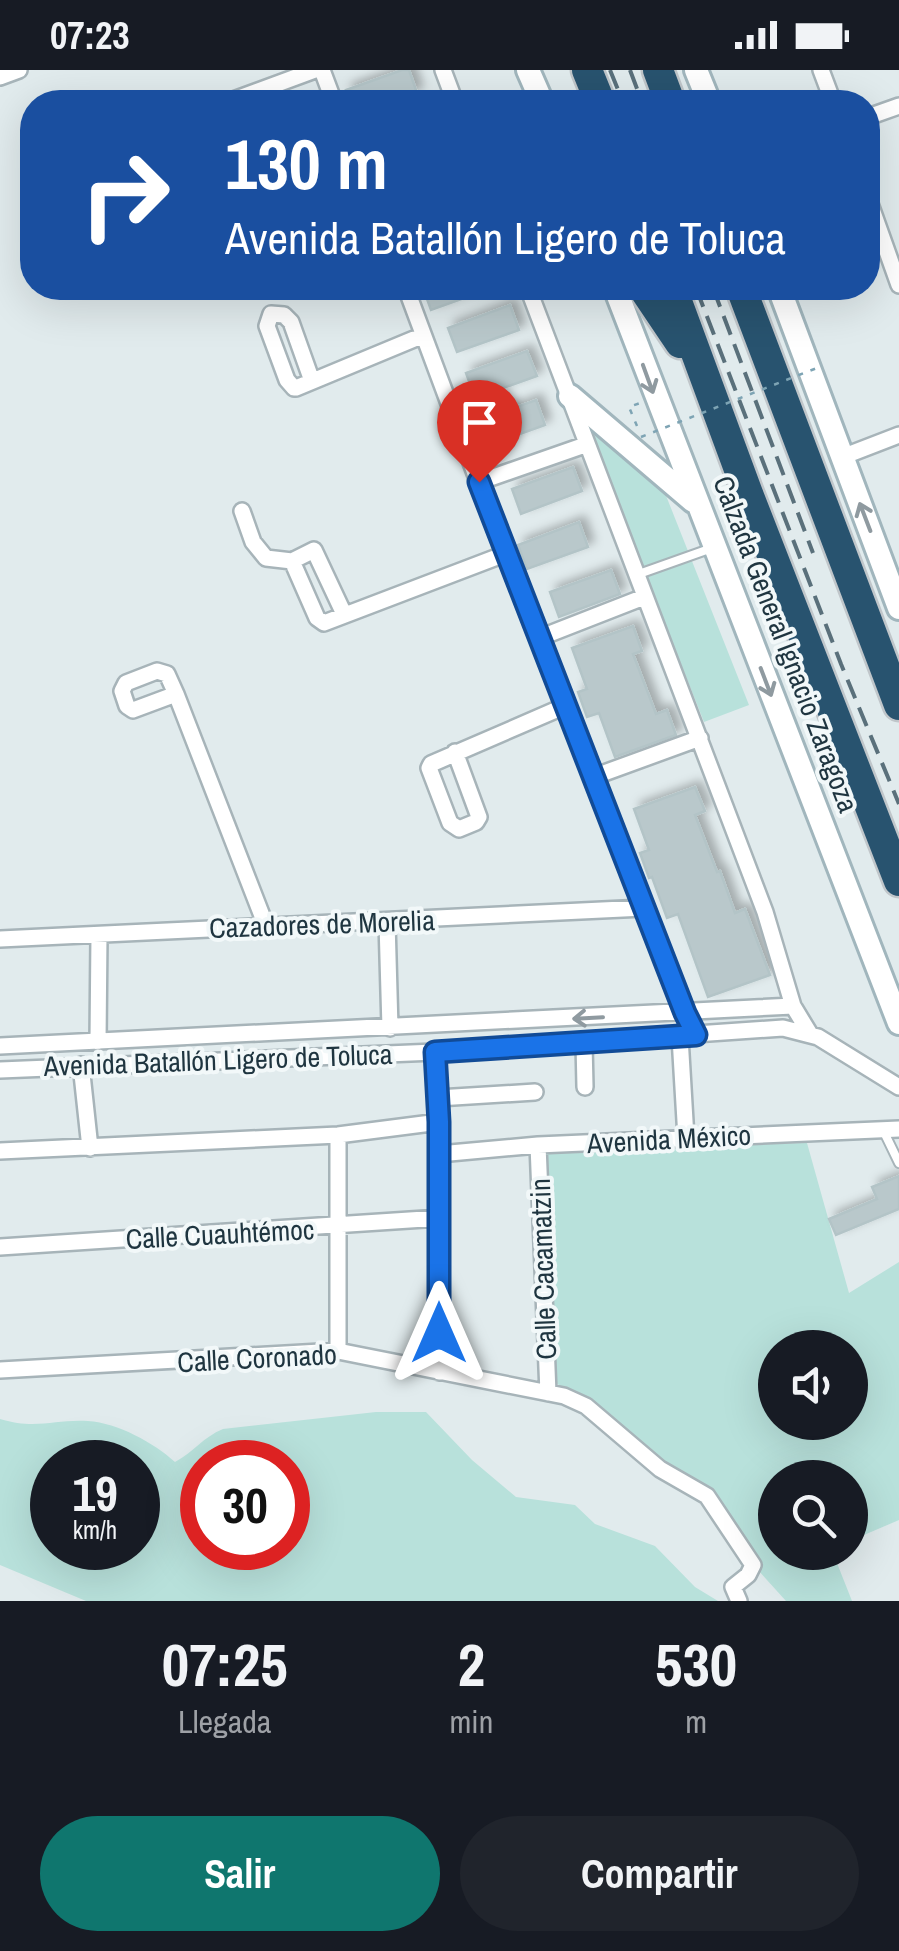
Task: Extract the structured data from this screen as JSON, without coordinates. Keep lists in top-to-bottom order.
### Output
{
  "streets": {
    "highway": ["Calzada General Ignacio Zaragoza"],
    "street": [
      "Cazadores de Morelia",
      "Avenida Batallón Ligero de Toluca",
      "Avenida México",
      "Calle Cuauhtémoc",
      "Calle Cacamatzin",
      "Calle Coronado"
    ]
  },
  "crossings": [
    ["Avenida México", "Calle Cacamatzin"],
    ["Calle Cacamatzin", "Calle Coronado"]
  ],
  "page": {
    "status": "07:23",
    "turn": ["130 m", "Avenida Batallón Ligero de Toluca"],
    "speed": "19 km/h",
    "limit": "30",
    "eta": [
      "07:25",
      "Llegada",
      "2",
      "min",
      "530",
      "m"
    ],
    "buttons": ["Salir", "Compartir"]
  }
}
